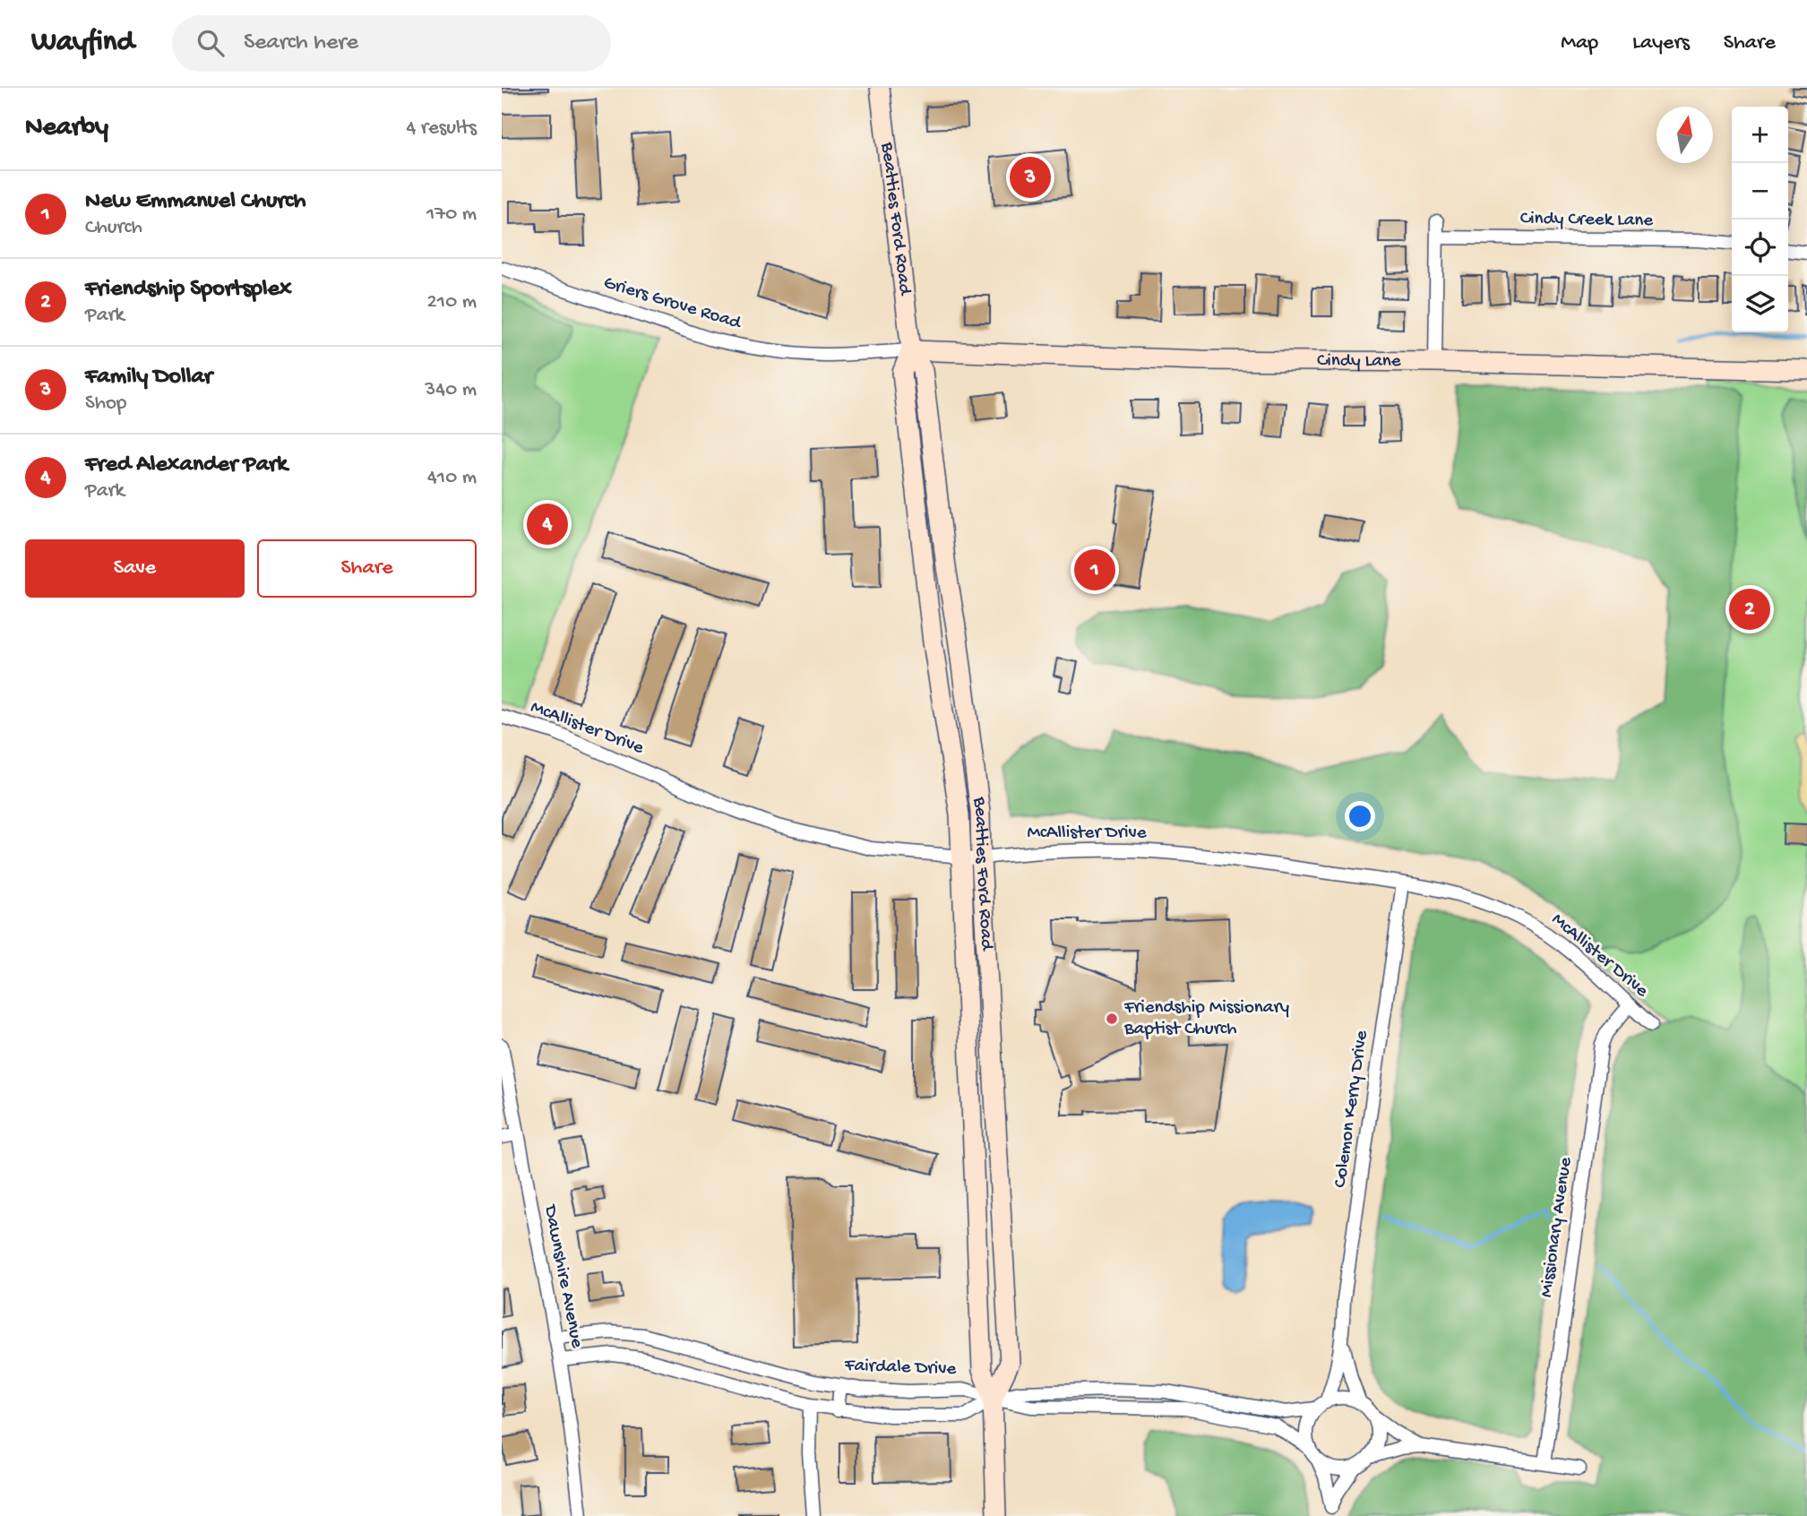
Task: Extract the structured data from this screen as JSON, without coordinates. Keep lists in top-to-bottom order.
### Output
{
  "streets": {
    "main road": ["Beatties Ford Road", "Cindy Lane"],
    "street": [
      "Cindy Creek Lane",
      "Griers Grove Road",
      "McAllister Drive",
      "Colemon Kerry Drive",
      "Missionary Avenue",
      "Dawnshire Avenue",
      "Fairdale Drive"
    ]
  },
  "crossings": [
    ["Beatties Ford Road", "Griers Grove Road"],
    ["Beatties Ford Road", "Cindy Lane"],
    ["Beatties Ford Road", "McAllister Drive"],
    ["Beatties Ford Road", "Fairdale Drive"],
    ["Griers Grove Road", "Cindy Lane"],
    ["McAllister Drive", "Colemon Kerry Drive"],
    ["McAllister Drive", "Missionary Avenue"],
    ["Colemon Kerry Drive", "Fairdale Drive"],
    ["Dawnshire Avenue", "Fairdale Drive"]
  ],
  "places": ["Friendship Missionary Baptist Church"],
  "north": "top",
  "page": {
    "header": "Wayfind",
    "search": "Search here",
    "nav": ["Map", "Layers", "Share"],
    "heading": ["Nearby", "4 results"],
    "map_buttons": ["+", "−"],
    "pins": [
      "3",
      "4",
      "1",
      "2"
    ],
    "list": [
      {
        "mark": "1",
        "name": "New Emmanuel Church",
        "note": "Church",
        "value": "170 m"
      },
      {
        "mark": "2",
        "name": "Friendship Sportsplex",
        "note": "Park",
        "value": "210 m"
      },
      {
        "mark": "3",
        "name": "Family Dollar",
        "note": "Shop",
        "value": "340 m"
      },
      {
        "mark": "4",
        "name": "Fred Alexander Park",
        "note": "Park",
        "value": "410 m"
      }
    ],
    "buttons": ["Save", "Share"]
  }
}
